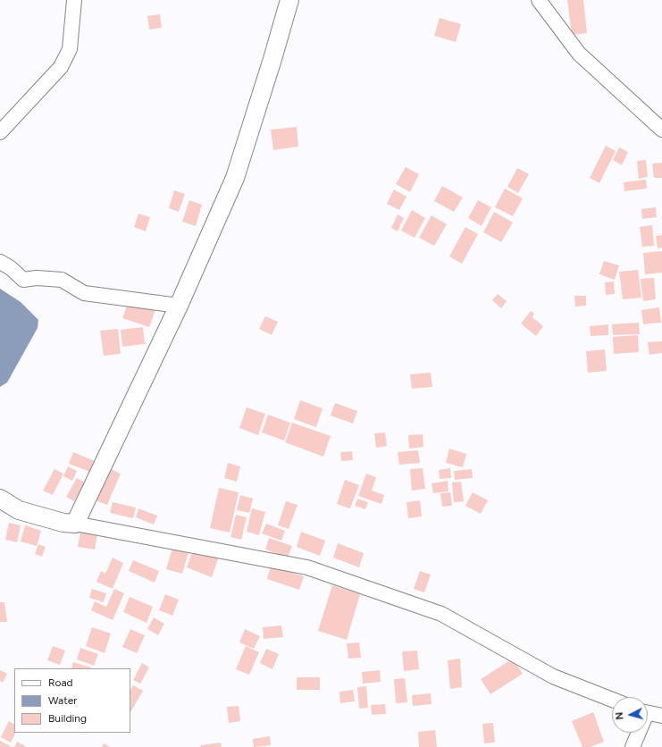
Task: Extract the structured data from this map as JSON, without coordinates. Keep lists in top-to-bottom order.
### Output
{
  "legend": ["Road", "Water", "Building"],
  "north": "left"
}
